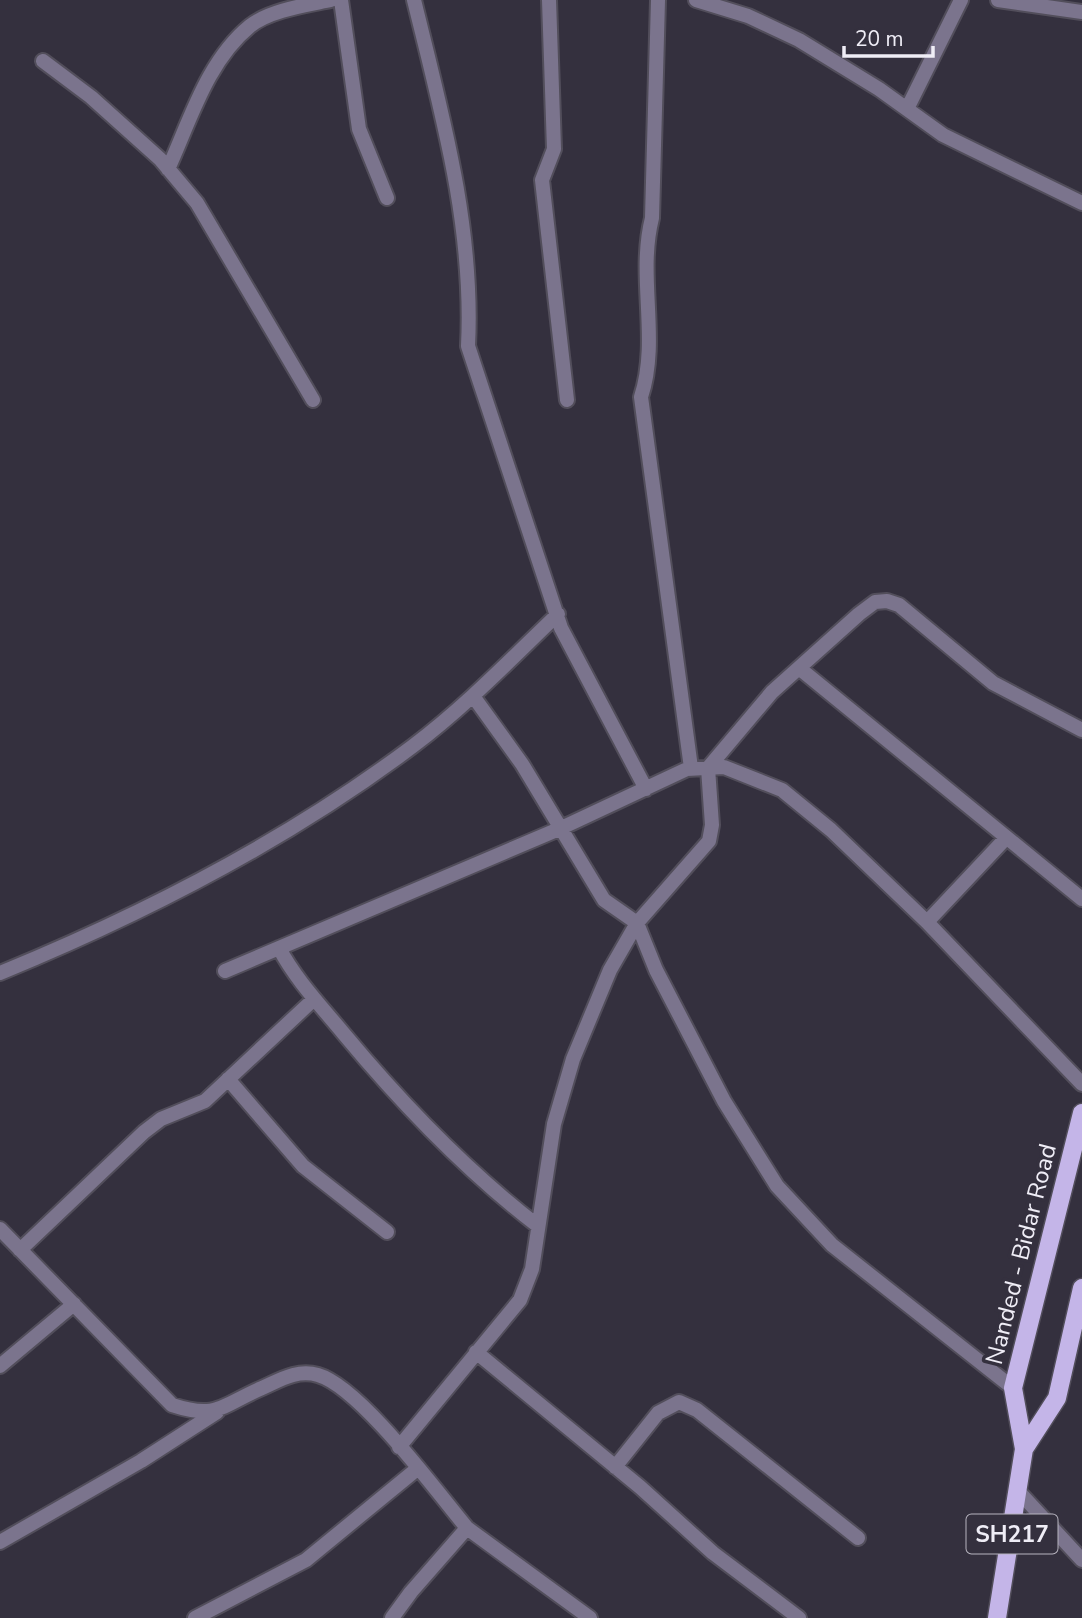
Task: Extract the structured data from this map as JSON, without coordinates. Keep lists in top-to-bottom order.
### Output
{
  "streets": {
    "main road": ["Nanded - Bidar Road", "SH217"]
  },
  "scale_bar": "20 m"
}
